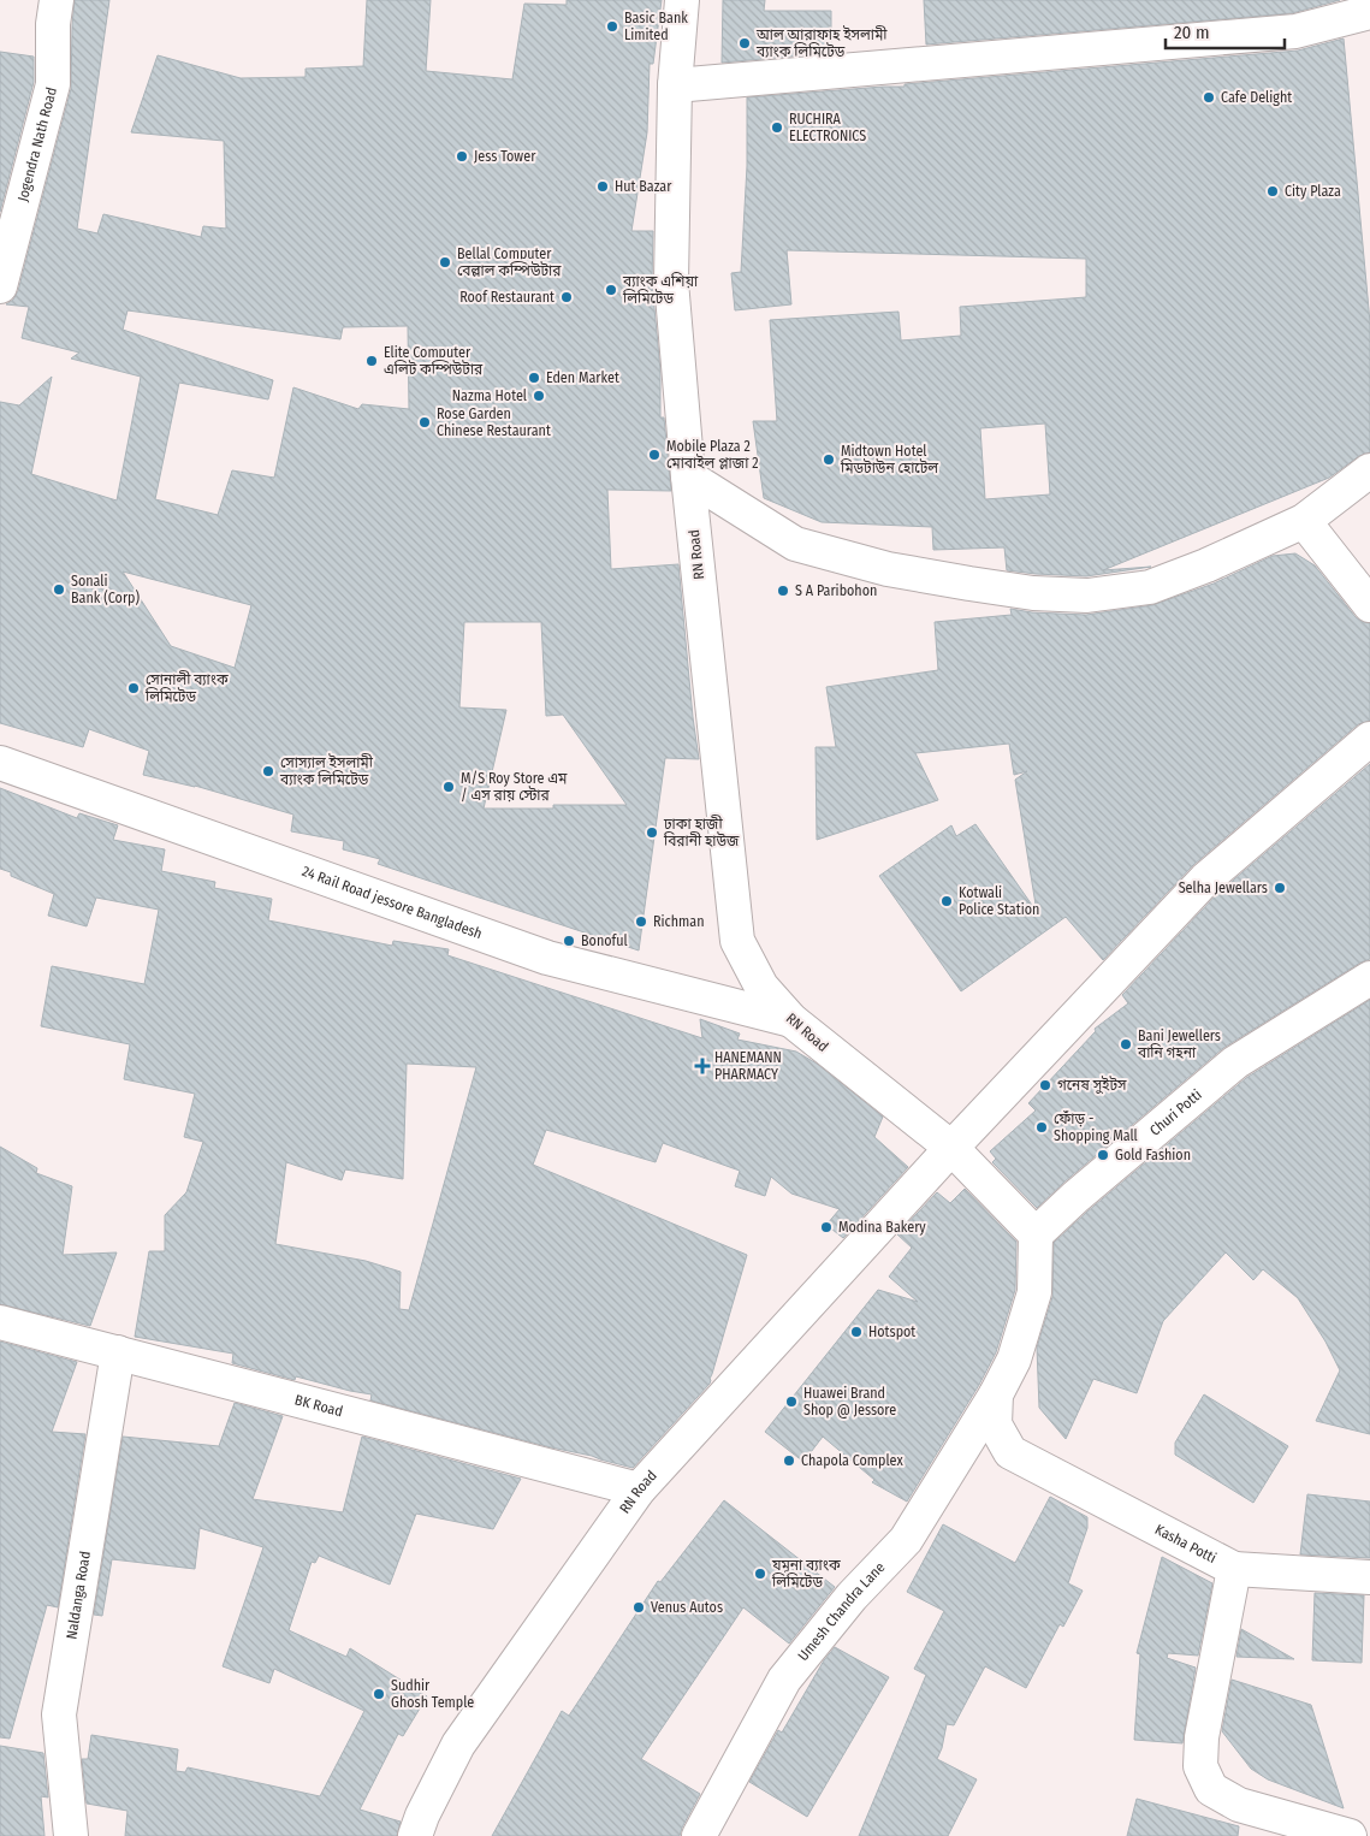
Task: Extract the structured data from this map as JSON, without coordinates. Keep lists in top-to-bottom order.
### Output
{
  "streets": {
    "main road": [
      "Jogendra Nath Road",
      "RN Road",
      "24 Rail Road jessore Bangladesh",
      "Churi Potti",
      "BK Road",
      "Kasha Potti",
      "Naldanga Road",
      "Umesh Chandra Lane"
    ]
  },
  "crossings": [
    ["RN Road", "24 Rail Road jessore Bangladesh"],
    ["RN Road", "BK Road"],
    ["Churi Potti", "Kasha Potti"],
    ["BK Road", "Naldanga Road"],
    ["Kasha Potti", "Umesh Chandra Lane"]
  ],
  "places": {
    "other": [
      "Basic Bank Limited",
      "আল আরাফাহ ইসলামী ব্যাংক লিমিটেড",
      "Cafe Delight",
      "RUCHIRA ELECTRONICS",
      "Jess Tower",
      "Hut Bazar",
      "City Plaza",
      "Bellal Computer বেল্লাল কম্পিউটার",
      "ব্যাংক এশিয়া লিমিটেড",
      "Roof Restaurant",
      "Elite Computer এলিট কম্পিউটার",
      "Eden Market",
      "Nazma Hotel",
      "Rose Garden Chinese Restaurant",
      "Mobile Plaza 2 মোবাইল প্লাজা 2",
      "Midtown Hotel মিডটাউন হোটেল",
      "Sonali Bank (Corp)",
      "S A Paribohon",
      "সোনালী ব্যাংক লিমিটেড",
      "সোস্যাল ইসলামী ব্যাংক লিমিটেড",
      "M/S Roy Store এম / এস রায় স্টোর",
      "ঢাকা হাজী বিরানী হাউজ",
      "Selha Jewellars",
      "Kotwali Police Station",
      "Richman",
      "Bonoful",
      "Bani Jewellers বানি গহনা",
      "গনেষ সুইটস",
      "ফোঁড় - Shopping Mall",
      "Gold Fashion",
      "Modina Bakery",
      "Hotspot",
      "Huawei Brand Shop @ Jessore",
      "Chapola Complex",
      "যমুনা ব্যাংক লিমিটেড",
      "Venus Autos",
      "Sudhir Ghosh Temple"
    ],
    "health": ["HANEMANN PHARMACY"]
  },
  "scale_bar": "20 m"
}
